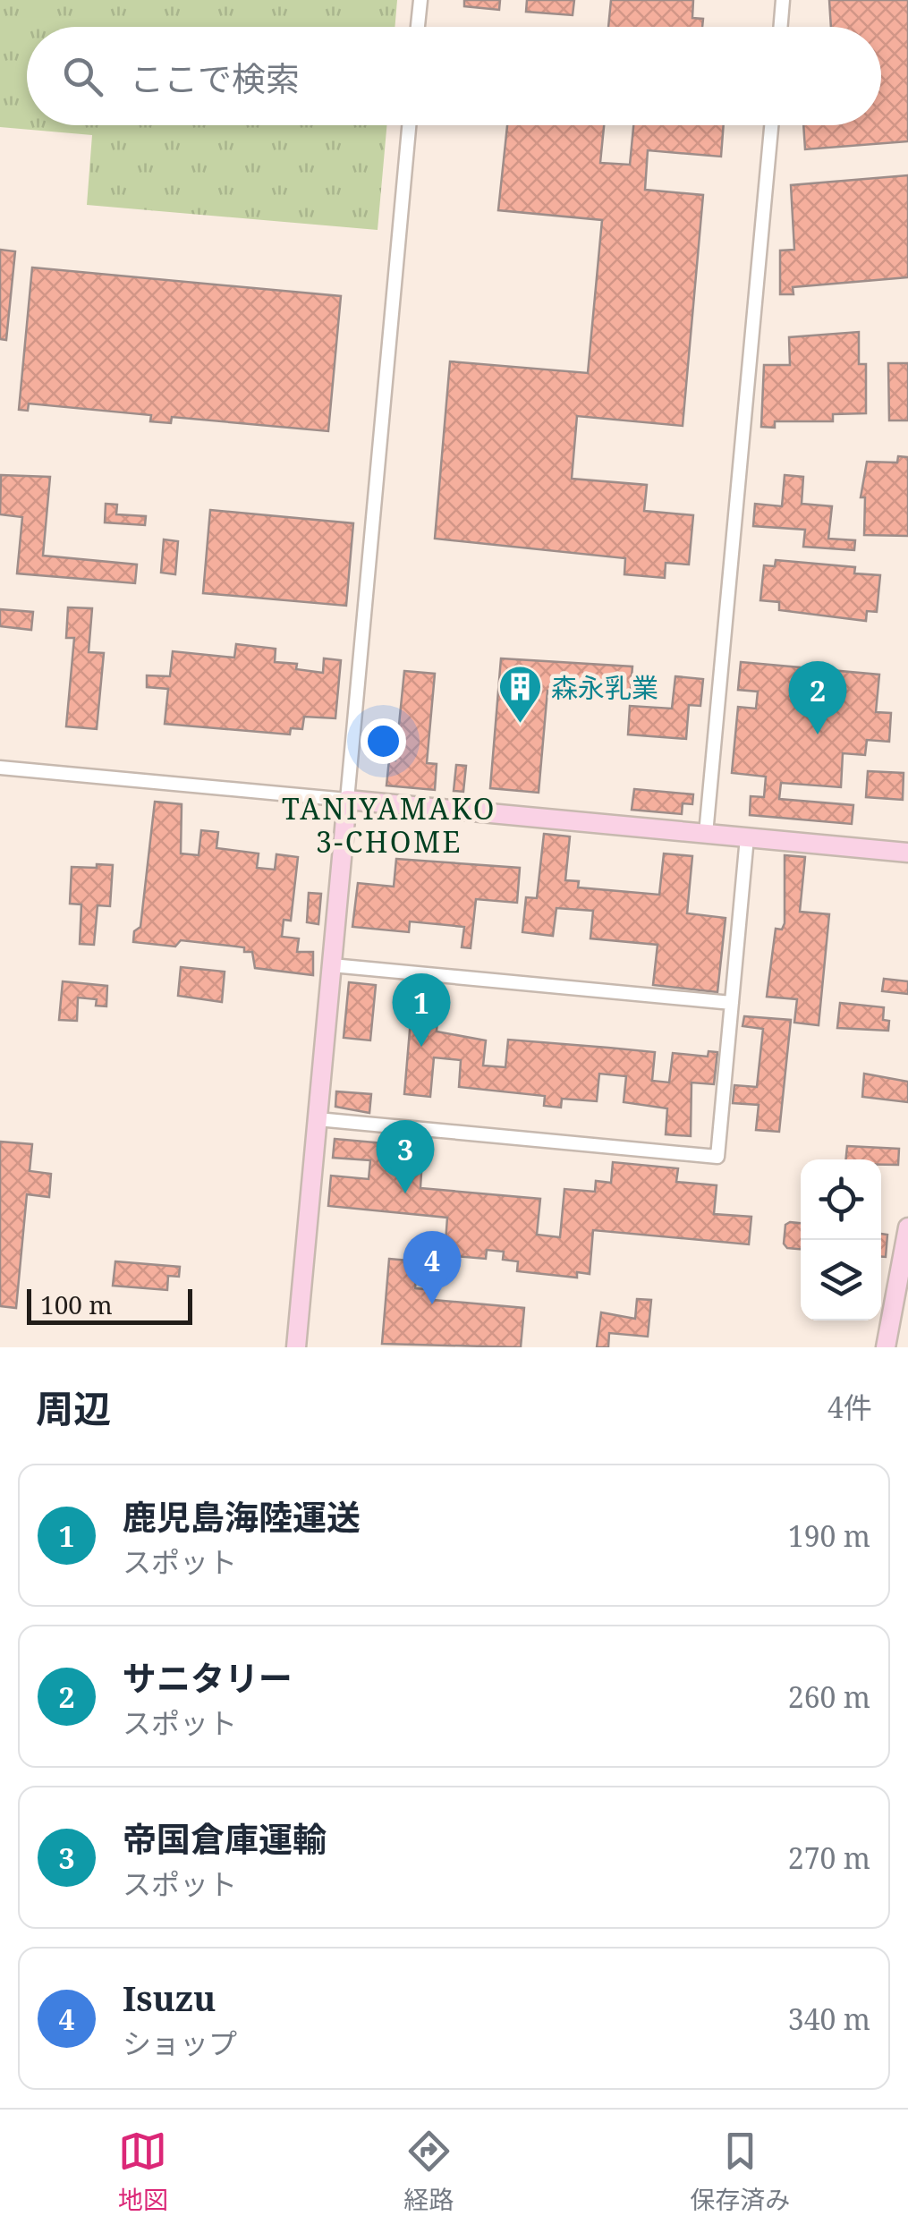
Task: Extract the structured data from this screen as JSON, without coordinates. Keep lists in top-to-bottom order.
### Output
{
  "districts": ["TANIYAMAKO 3-CHOME"],
  "places": {
    "building": ["森永乳業"]
  },
  "scale_bar": "100 m",
  "page": {
    "search": "ここで検索",
    "pins": [
      "2",
      "1",
      "3",
      "4"
    ],
    "scale": "100 m",
    "heading": ["周辺", "4件"],
    "list": [
      {
        "mark": "1",
        "name": "鹿児島海陸運送",
        "note": "スポット",
        "value": "190 m"
      },
      {
        "mark": "2",
        "name": "サニタリー",
        "note": "スポット",
        "value": "260 m"
      },
      {
        "mark": "3",
        "name": "帝国倉庫運輸",
        "note": "スポット",
        "value": "270 m"
      },
      {
        "mark": "4",
        "name": "Isuzu",
        "note": "ショップ",
        "value": "340 m"
      }
    ],
    "nav": ["地図", "経路", "保存済み"]
  }
}
